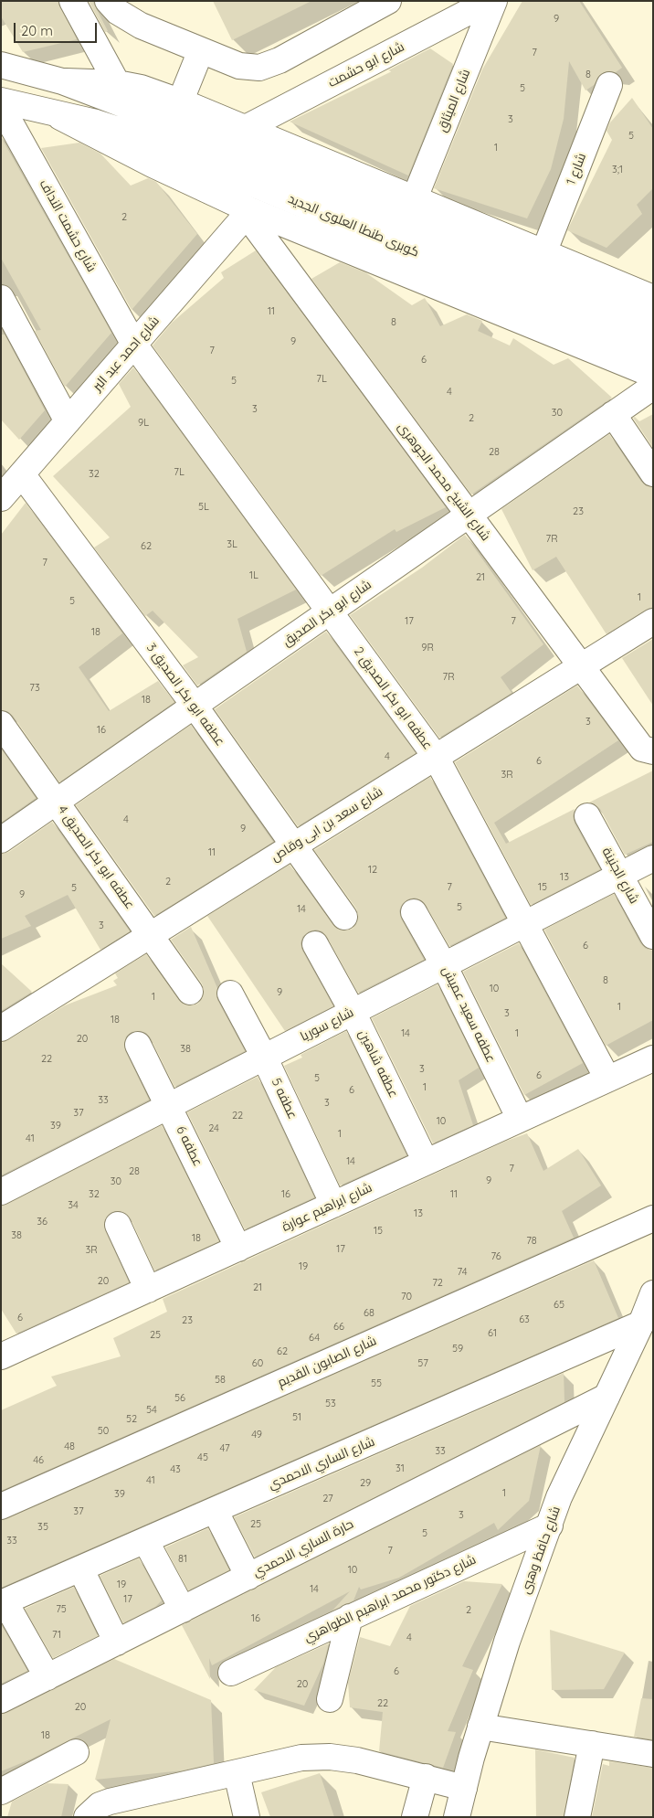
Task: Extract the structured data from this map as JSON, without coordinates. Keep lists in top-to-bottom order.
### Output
{
  "streets": {
    "street": [
      "شارع ابو حشمت",
      "شارع الميثاق",
      "شارع 1",
      "شارع حشمت النداف",
      "كوبرى طنطا العلوى الجديد",
      "شارع احمد عبد البر",
      "شارع الشيخ محمد الجوهرى",
      "شارع ابو بكر الصديق",
      "عطفه ابو بكر الصديق 3",
      "عطفه ابو بكر الصديق 2",
      "شارع سعد بن ابى وقاص",
      "عطفه ابو بكر الصديق 4",
      "شارع الجنينة",
      "عطفه سعيد عميش",
      "شارع سوريا",
      "عطفه شاهين",
      "عطفه 5",
      "عطفه 6",
      "شارع ابراهيم عوارة",
      "شارع الصابون القديم",
      "شارع الساري الاحمدي",
      "حارة الساري الاحمدي",
      "شارع حافظ وهبى",
      "شارع دكتور محمد ابراهيم الظواهري"
    ]
  },
  "crossings": [
    ["شارع حشمت النداف", "شارع احمد عبد البر"],
    ["شارع حشمت النداف", "عطفه ابو بكر الصديق 2"],
    ["شارع احمد عبد البر", "شارع الشيخ محمد الجوهرى"],
    ["شارع احمد عبد البر", "عطفه ابو بكر الصديق 3"],
    ["شارع احمد عبد البر", "عطفه ابو بكر الصديق 2"],
    ["شارع الشيخ محمد الجوهرى", "شارع ابو بكر الصديق"],
    ["شارع الشيخ محمد الجوهرى", "شارع سعد بن ابى وقاص"],
    ["شارع ابو بكر الصديق", "عطفه ابو بكر الصديق 3"],
    ["شارع ابو بكر الصديق", "عطفه ابو بكر الصديق 2"],
    ["شارع ابو بكر الصديق", "عطفه ابو بكر الصديق 4"],
    ["عطفه ابو بكر الصديق 3", "شارع سعد بن ابى وقاص"],
    ["عطفه ابو بكر الصديق 2", "شارع سعد بن ابى وقاص"],
    ["عطفه ابو بكر الصديق 2", "شارع سوريا"],
    ["عطفه ابو بكر الصديق 2", "شارع ابراهيم عوارة"],
    ["شارع سعد بن ابى وقاص", "عطفه ابو بكر الصديق 4"],
    ["شارع الجنينة", "شارع سوريا"],
    ["عطفه سعيد عميش", "شارع سوريا"],
    ["عطفه سعيد عميش", "شارع ابراهيم عوارة"],
    ["شارع سوريا", "عطفه شاهين"],
    ["شارع سوريا", "عطفه 5"],
    ["شارع سوريا", "عطفه 6"],
    ["عطفه شاهين", "شارع ابراهيم عوارة"],
    ["عطفه 5", "شارع ابراهيم عوارة"],
    ["عطفه 6", "شارع ابراهيم عوارة"],
    ["شارع الساري الاحمدي", "شارع حافظ وهبى"],
    ["حارة الساري الاحمدي", "شارع حافظ وهبى"],
    ["شارع حافظ وهبى", "شارع دكتور محمد ابراهيم الظواهري"]
  ],
  "house_numbers": [
    "9",
    "7",
    "8",
    "5",
    "3",
    "5",
    "1",
    "3;1",
    "2",
    "11",
    "8",
    "9",
    "7",
    "6",
    "7L",
    "5",
    "4",
    "3",
    "30",
    "2",
    "9L",
    "28",
    "7L",
    "32",
    "5L",
    "23",
    "7R",
    "3L",
    "62",
    "7",
    "1L",
    "21",
    "1",
    "5",
    "17",
    "7",
    "18",
    "9R",
    "7R",
    "73",
    "18",
    "3",
    "16",
    "4",
    "6",
    "3R",
    "4",
    "9",
    "11",
    "12",
    "13",
    "2",
    "7",
    "15",
    "5",
    "9",
    "5",
    "14",
    "3",
    "6",
    "8",
    "10",
    "9",
    "1",
    "1",
    "3",
    "18",
    "14",
    "1",
    "20",
    "38",
    "22",
    "3",
    "6",
    "5",
    "1",
    "6",
    "33",
    "3",
    "37",
    "22",
    "10",
    "39",
    "24",
    "1",
    "41",
    "14",
    "7",
    "28",
    "9",
    "30",
    "32",
    "16",
    "11",
    "34",
    "13",
    "36",
    "15",
    "38",
    "18",
    "78",
    "17",
    "3R",
    "76",
    "19",
    "74",
    "20",
    "72",
    "21",
    "70",
    "65",
    "68",
    "6",
    "63",
    "23",
    "66",
    "61",
    "25",
    "64",
    "59",
    "62",
    "60",
    "57",
    "58",
    "55",
    "56",
    "53",
    "54",
    "51",
    "52",
    "50",
    "49",
    "48",
    "47",
    "33",
    "45",
    "46",
    "31",
    "43",
    "41",
    "29",
    "1",
    "39",
    "27",
    "37",
    "3",
    "25",
    "35",
    "5",
    "33",
    "7",
    "81",
    "10",
    "19",
    "14",
    "17",
    "75",
    "2",
    "16",
    "71",
    "4",
    "6",
    "20",
    "22",
    "20",
    "18"
  ],
  "scale_bar": "20 m"
}
